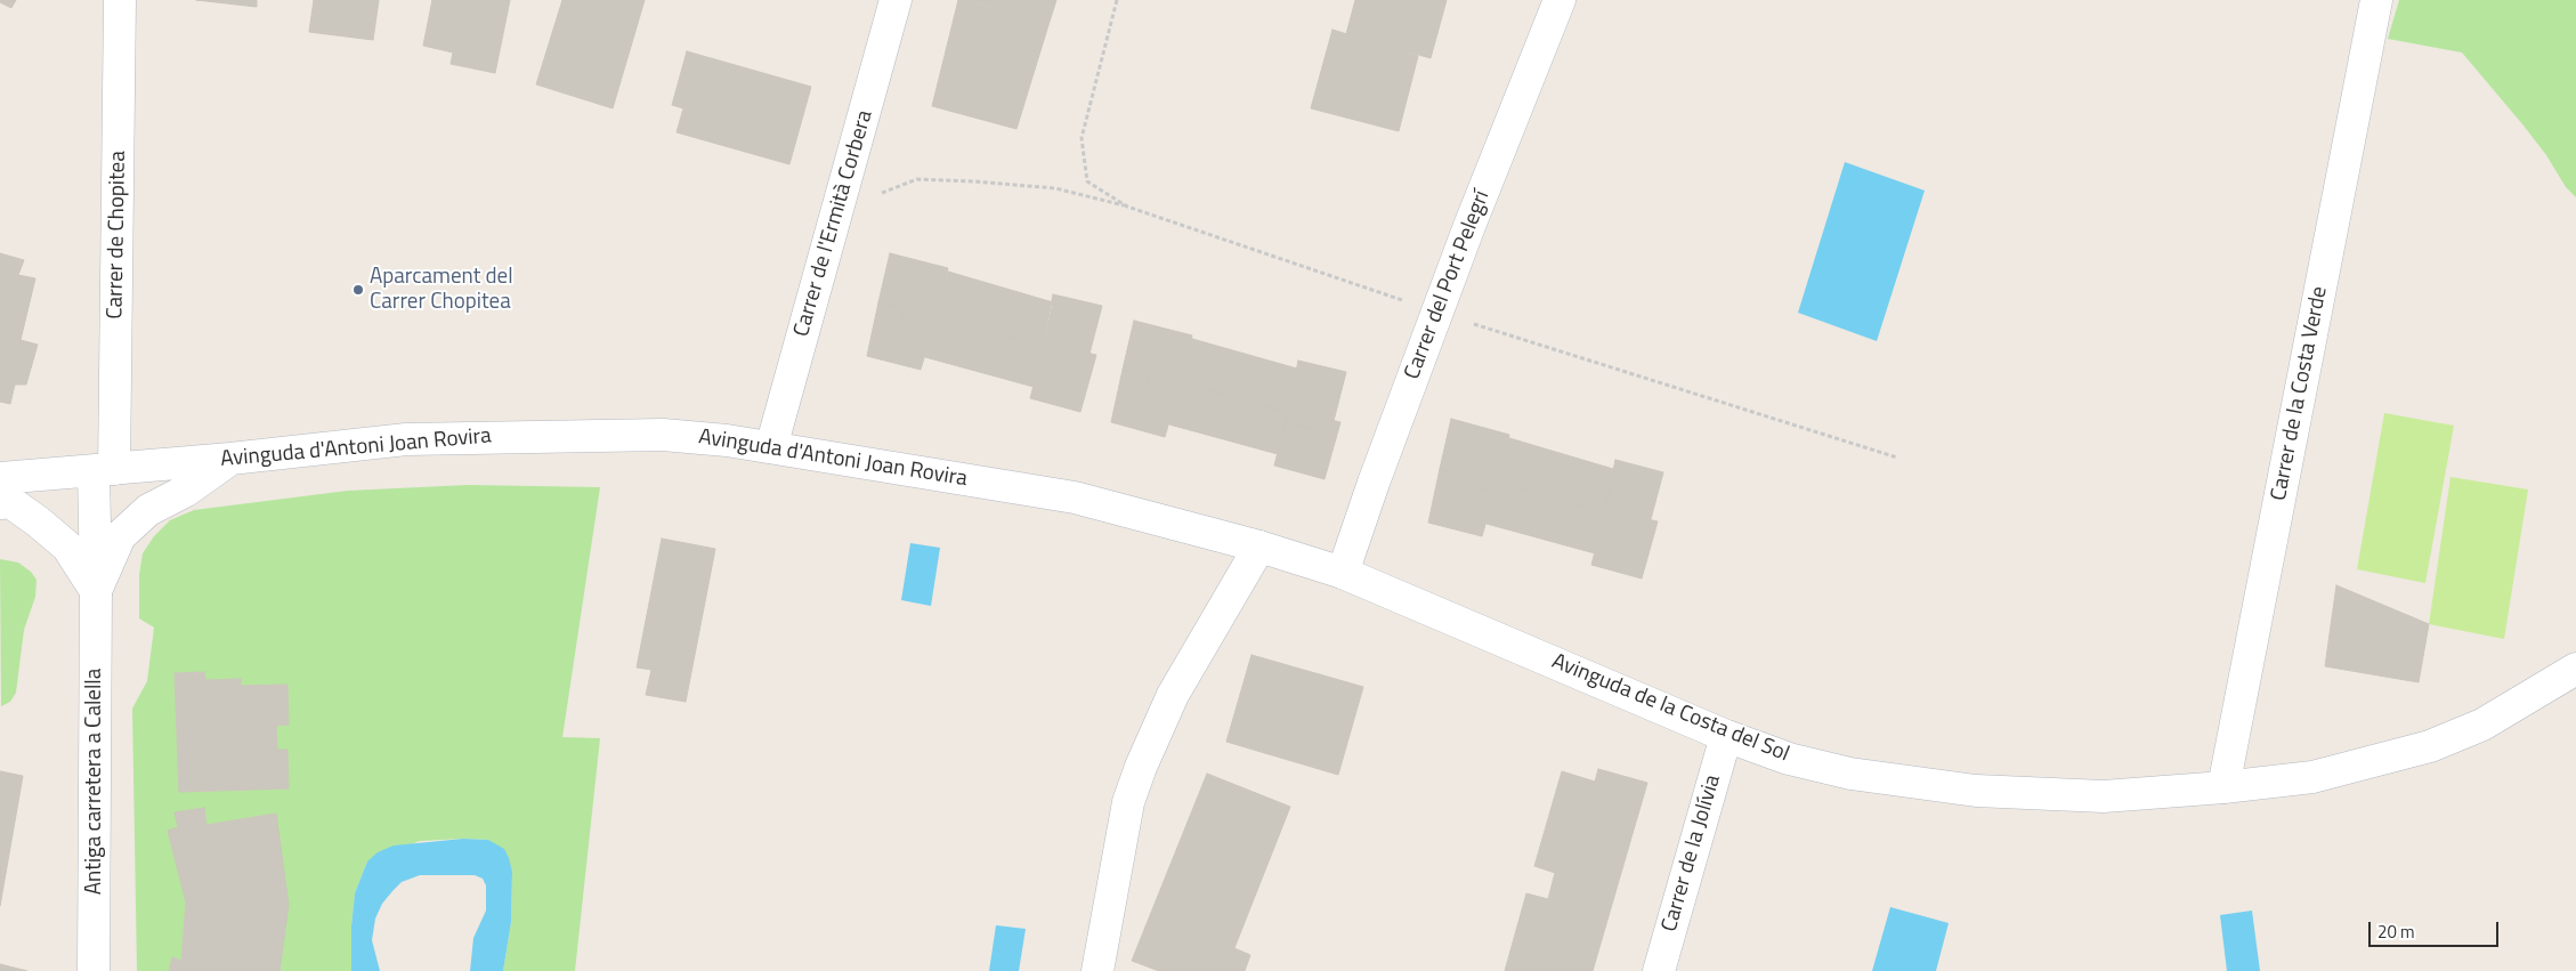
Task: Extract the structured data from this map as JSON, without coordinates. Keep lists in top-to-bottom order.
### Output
{
  "streets": {
    "street": [
      "Carrer de l'Ermità Corbera",
      "Carrer de Chopitea",
      "Carrer del Port Pelegrí",
      "Carrer de la Costa Verde",
      "Avinguda d'Antoni Joan Rovira",
      "Avinguda de la Costa del Sol",
      "Antiga carretera a Calella",
      "Carrer de la Jolívia"
    ]
  },
  "crossings": [
    ["Carrer de l'Ermità Corbera", "Avinguda d'Antoni Joan Rovira"],
    ["Carrer de Chopitea", "Avinguda d'Antoni Joan Rovira"],
    ["Carrer de Chopitea", "Antiga carretera a Calella"],
    ["Carrer del Port Pelegrí", "Avinguda d'Antoni Joan Rovira"],
    ["Carrer de la Costa Verde", "Avinguda de la Costa del Sol"],
    ["Avinguda d'Antoni Joan Rovira", "Avinguda de la Costa del Sol"],
    ["Avinguda de la Costa del Sol", "Carrer de la Jolívia"]
  ],
  "places": ["Aparcament del Carrer Chopitea"],
  "scale_bar": "20 m"
}
